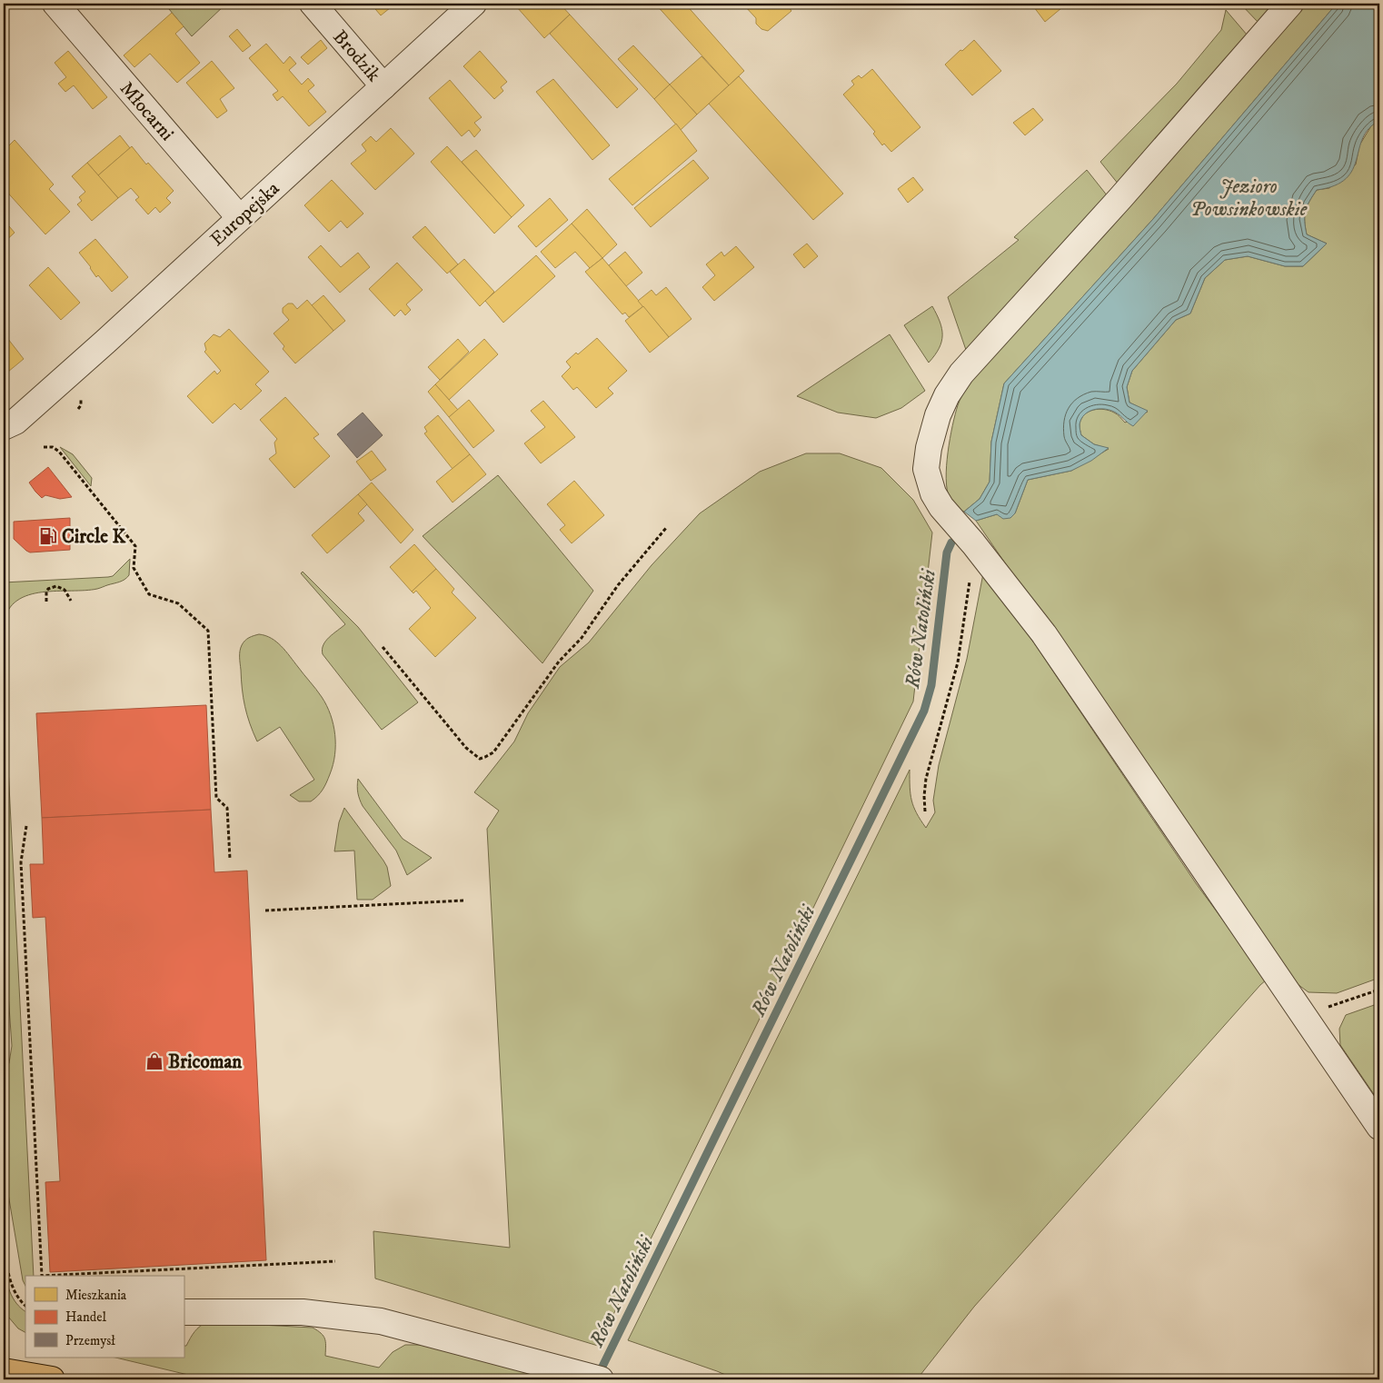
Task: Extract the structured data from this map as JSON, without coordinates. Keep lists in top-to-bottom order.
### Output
{
  "streets": {
    "street": ["Brodzik", "Młocarni", "Europejska"]
  },
  "crossings": [
    ["Brodzik", "Europejska"],
    ["Młocarni", "Europejska"]
  ],
  "water": ["Jezioro Powsinkowskie", "Rów Natoliński"],
  "places": {
    "fuel station": ["Circle K"],
    "shop": ["Bricoman"]
  },
  "legend": ["Mieszkania", "Handel", "Przemysł"]
}
